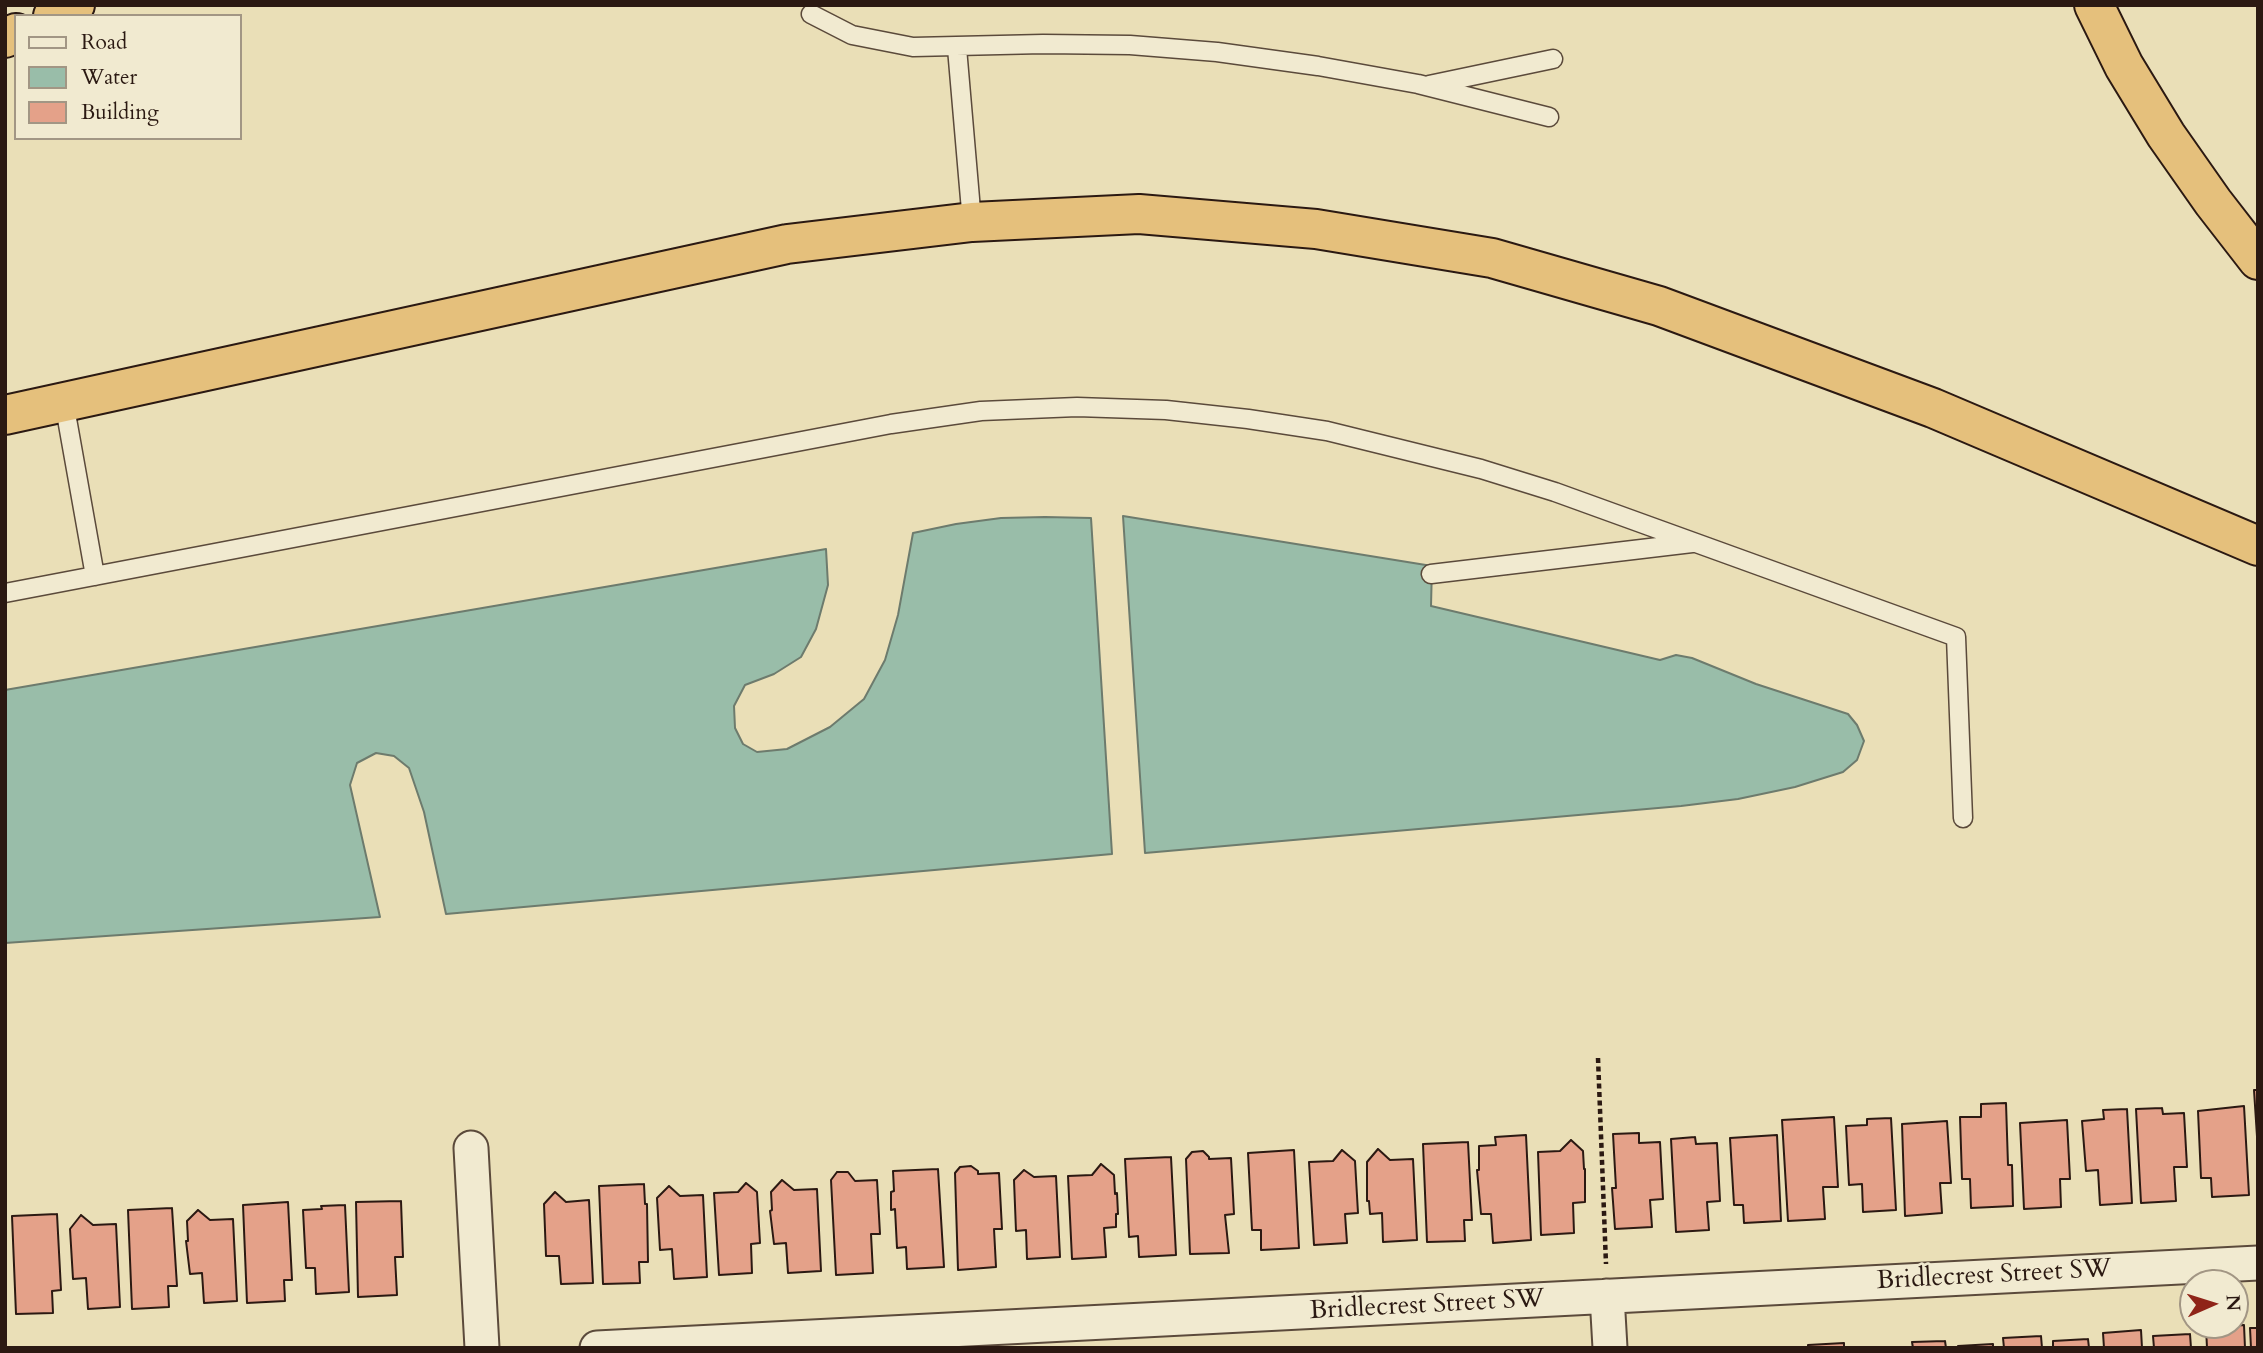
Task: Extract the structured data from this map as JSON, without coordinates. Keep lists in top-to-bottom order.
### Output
{
  "streets": {
    "street": ["Bridlecrest Street SW"]
  },
  "legend": ["Road", "Water", "Building"],
  "north": "right"
}
